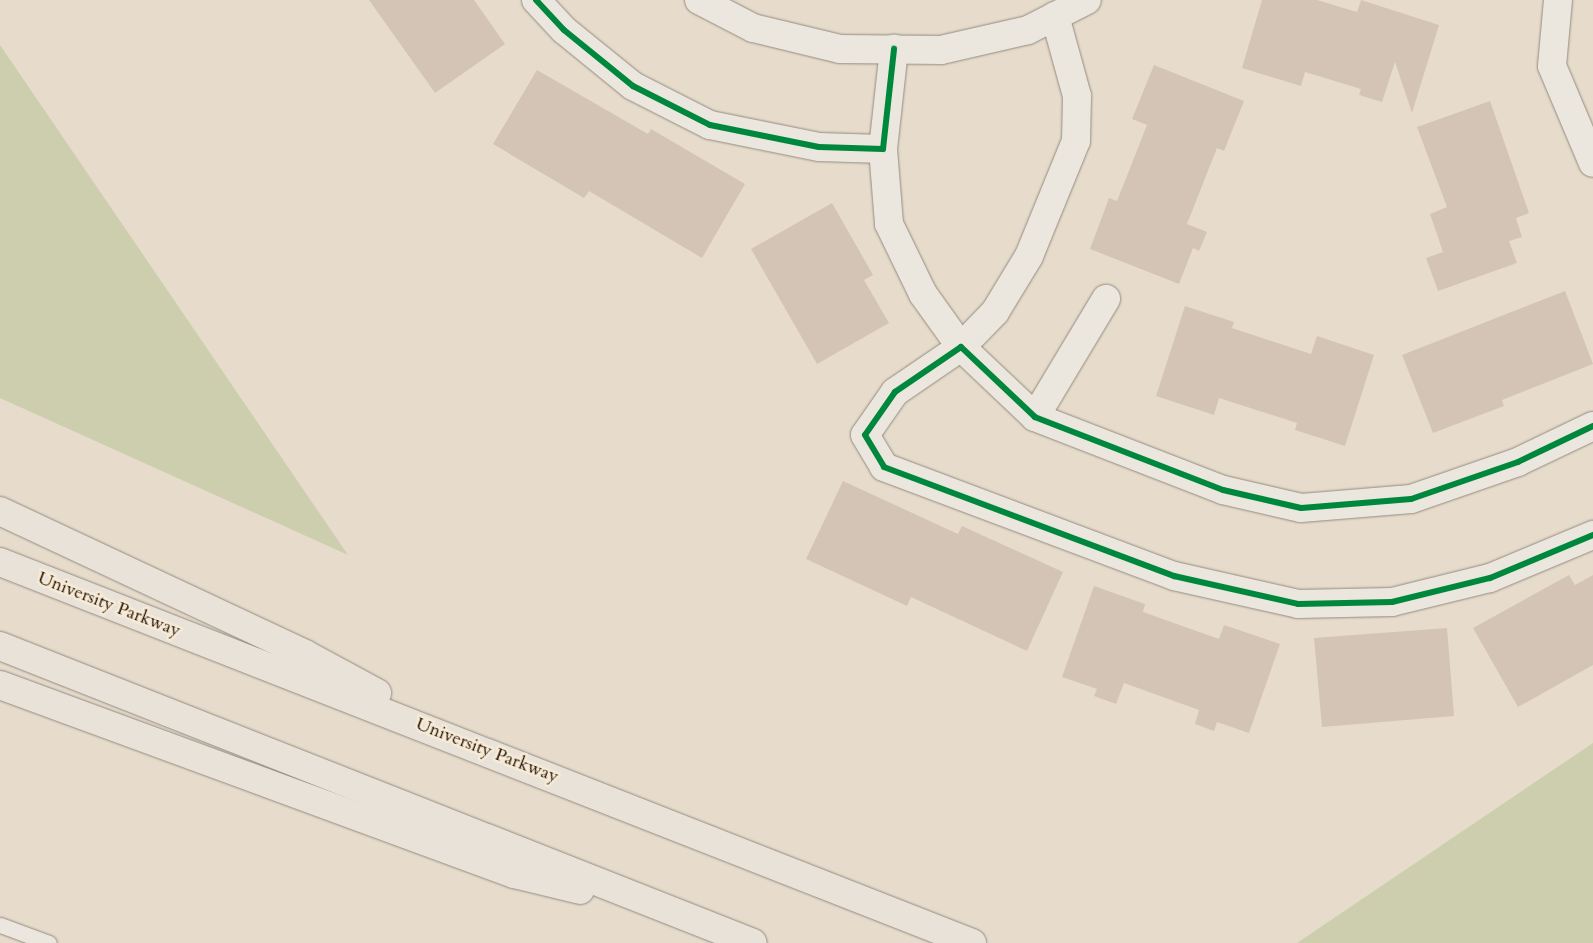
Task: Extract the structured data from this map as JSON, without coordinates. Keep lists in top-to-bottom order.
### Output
{
  "streets": {
    "highway": ["University Parkway"]
  }
}
